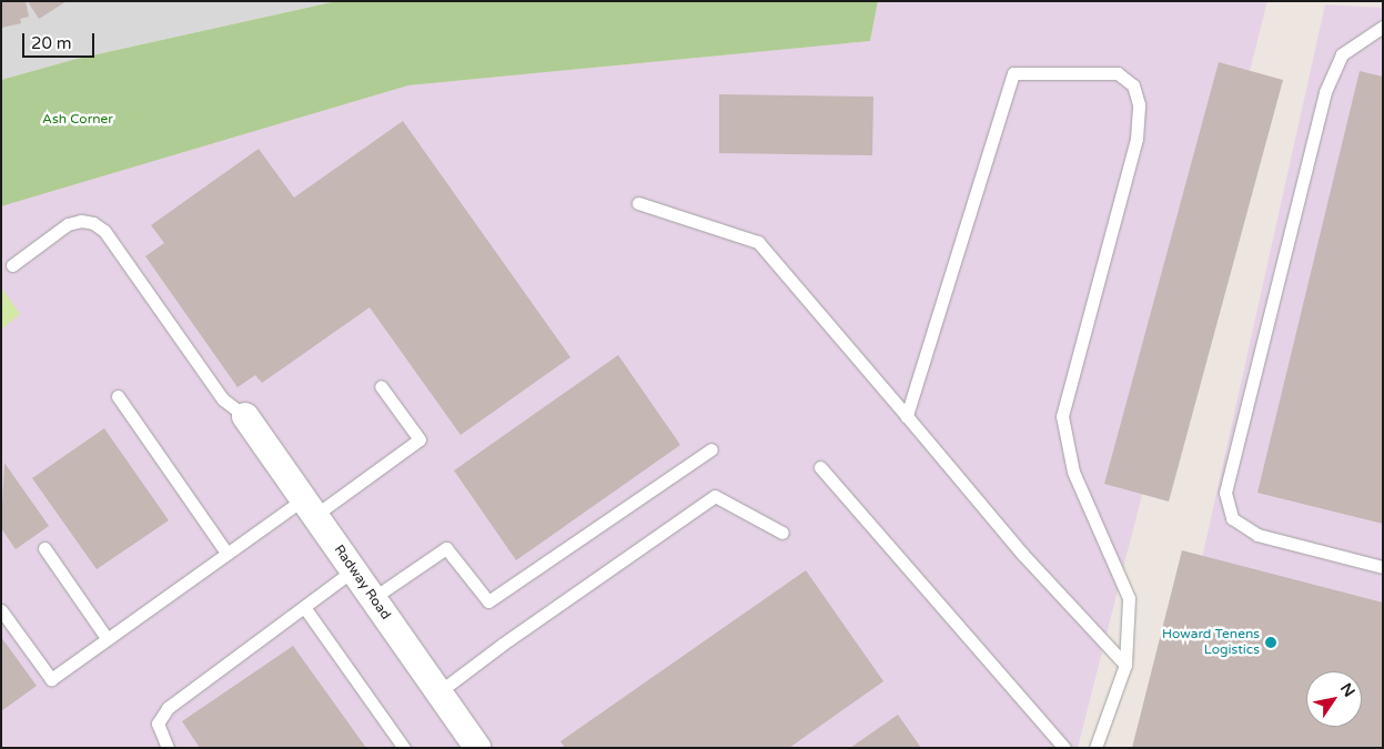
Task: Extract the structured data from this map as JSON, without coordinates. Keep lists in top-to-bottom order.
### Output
{
  "streets": {
    "street": ["Radway Road"]
  },
  "parks": ["Ash Corner"],
  "places": ["Howard Tenens Logistics"],
  "scale_bar": "20 m",
  "north": "top right"
}
